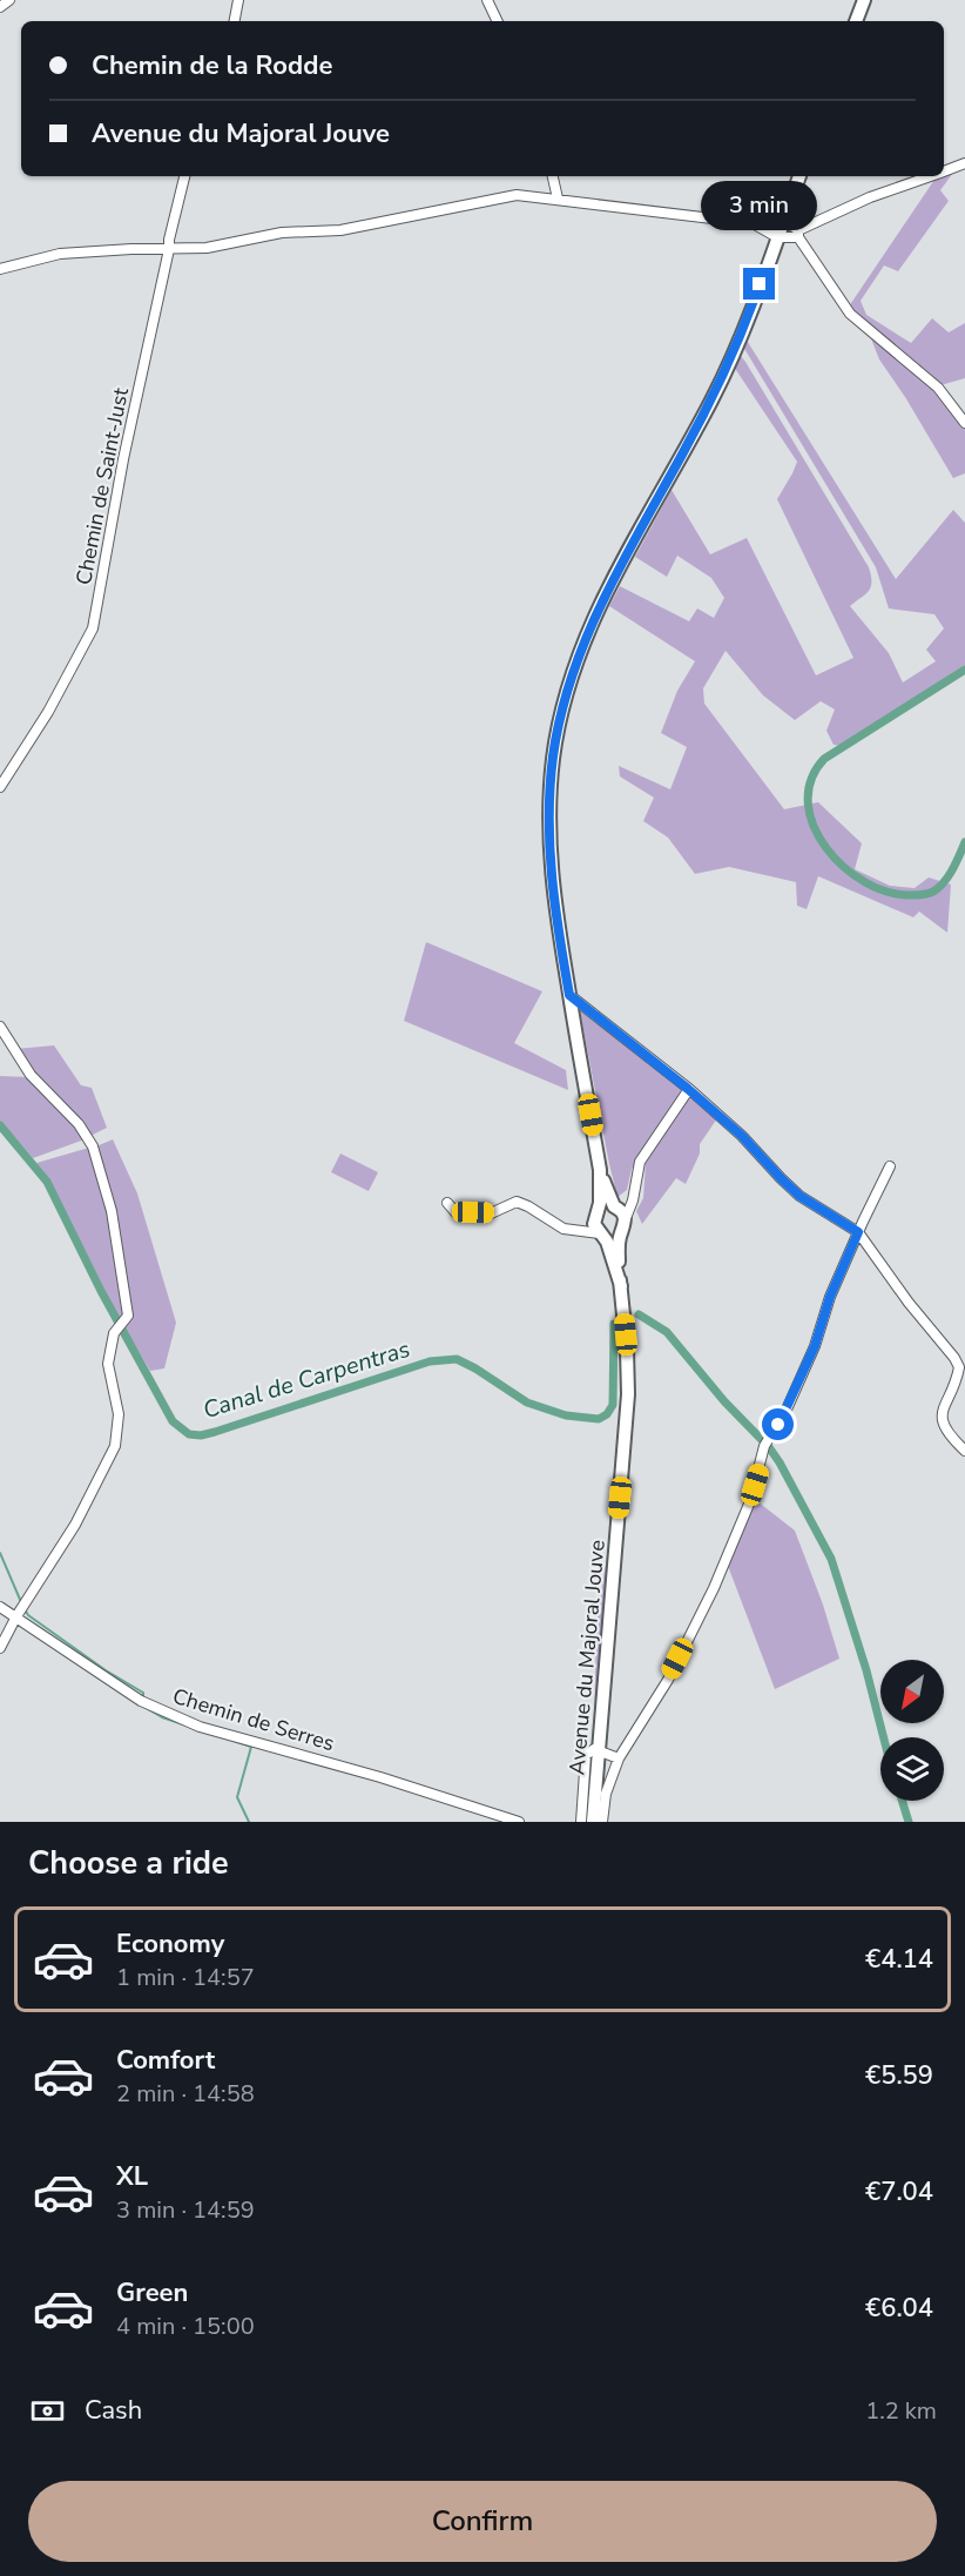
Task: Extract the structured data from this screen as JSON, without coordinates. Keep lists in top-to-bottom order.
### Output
{
  "streets": {
    "main road": ["Avenue du Majoral Jouve"],
    "street": ["Chemin de Saint-Just", "Chemin de Serres"]
  },
  "water": ["Canal de Carpentras"],
  "north": "bottom left",
  "page": {
    "banner": ["Chemin de la Rodde", "Avenue du Majoral Jouve"],
    "bubble": "3 min",
    "heading": "Choose a ride",
    "list": [
      {
        "name": "Economy",
        "note": "1 min · 14:57",
        "value": "€4.14"
      },
      {
        "name": "Comfort",
        "note": "2 min · 14:58",
        "value": "€5.59"
      },
      {
        "name": "XL",
        "note": "3 min · 14:59",
        "value": "€7.04"
      },
      {
        "name": "Green",
        "note": "4 min · 15:00",
        "value": "€6.04"
      }
    ],
    "pay": ["Cash", "1.2 km"],
    "buttons": "Confirm"
  }
}
